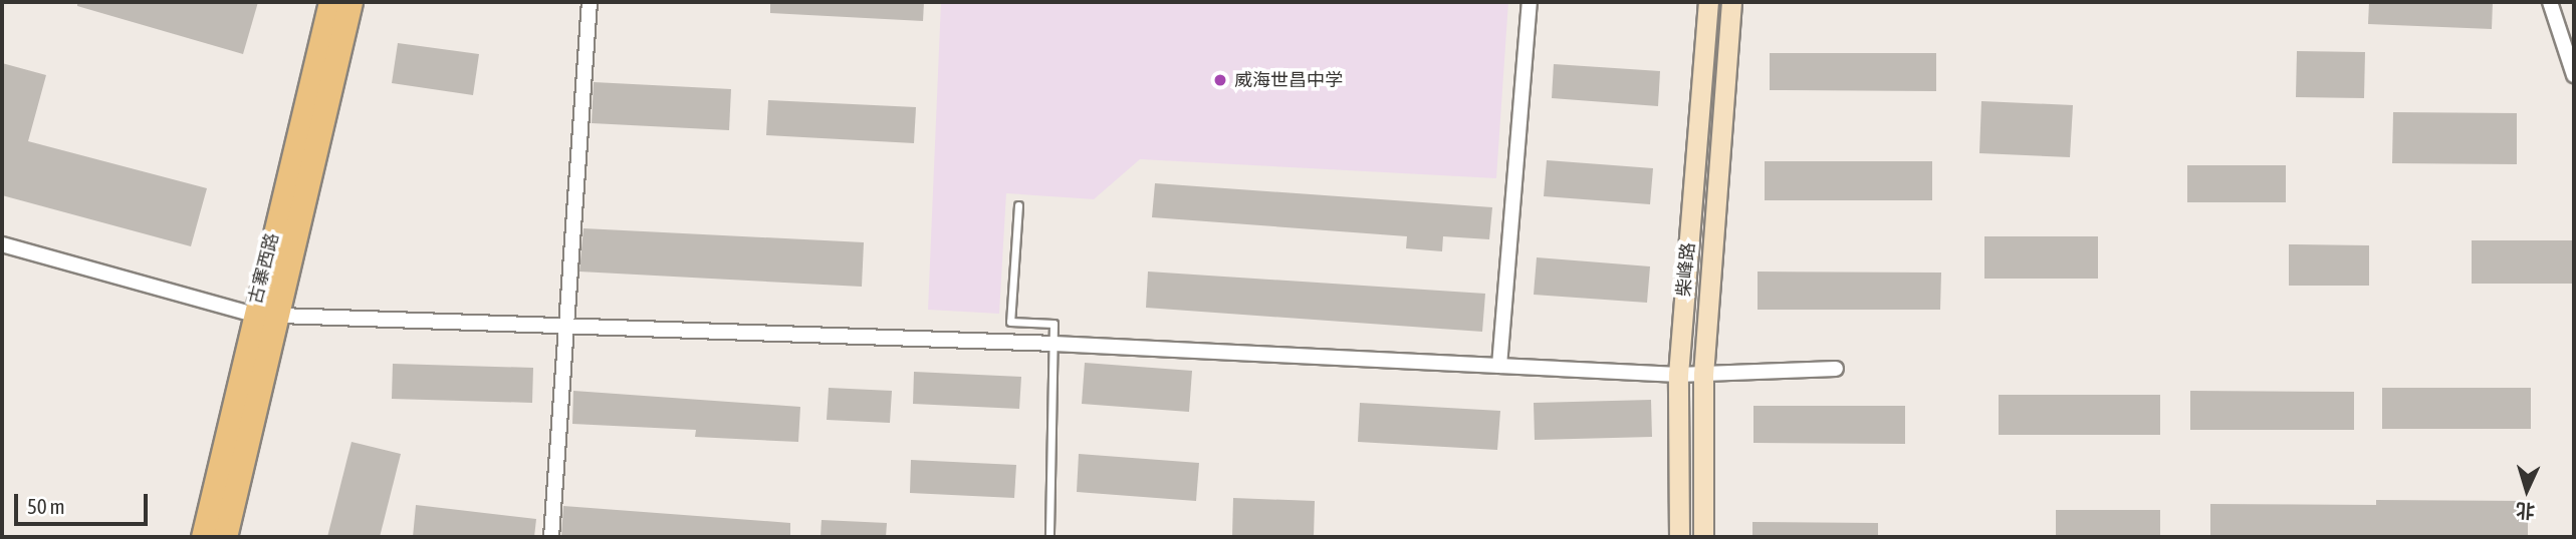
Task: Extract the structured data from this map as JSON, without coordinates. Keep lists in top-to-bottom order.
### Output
{
  "streets": {
    "main road": ["古寨西路"],
    "street": ["柴峰路"]
  },
  "places": ["威海世昌中学"],
  "scale_bar": "50 m",
  "north": "bottom"
}
